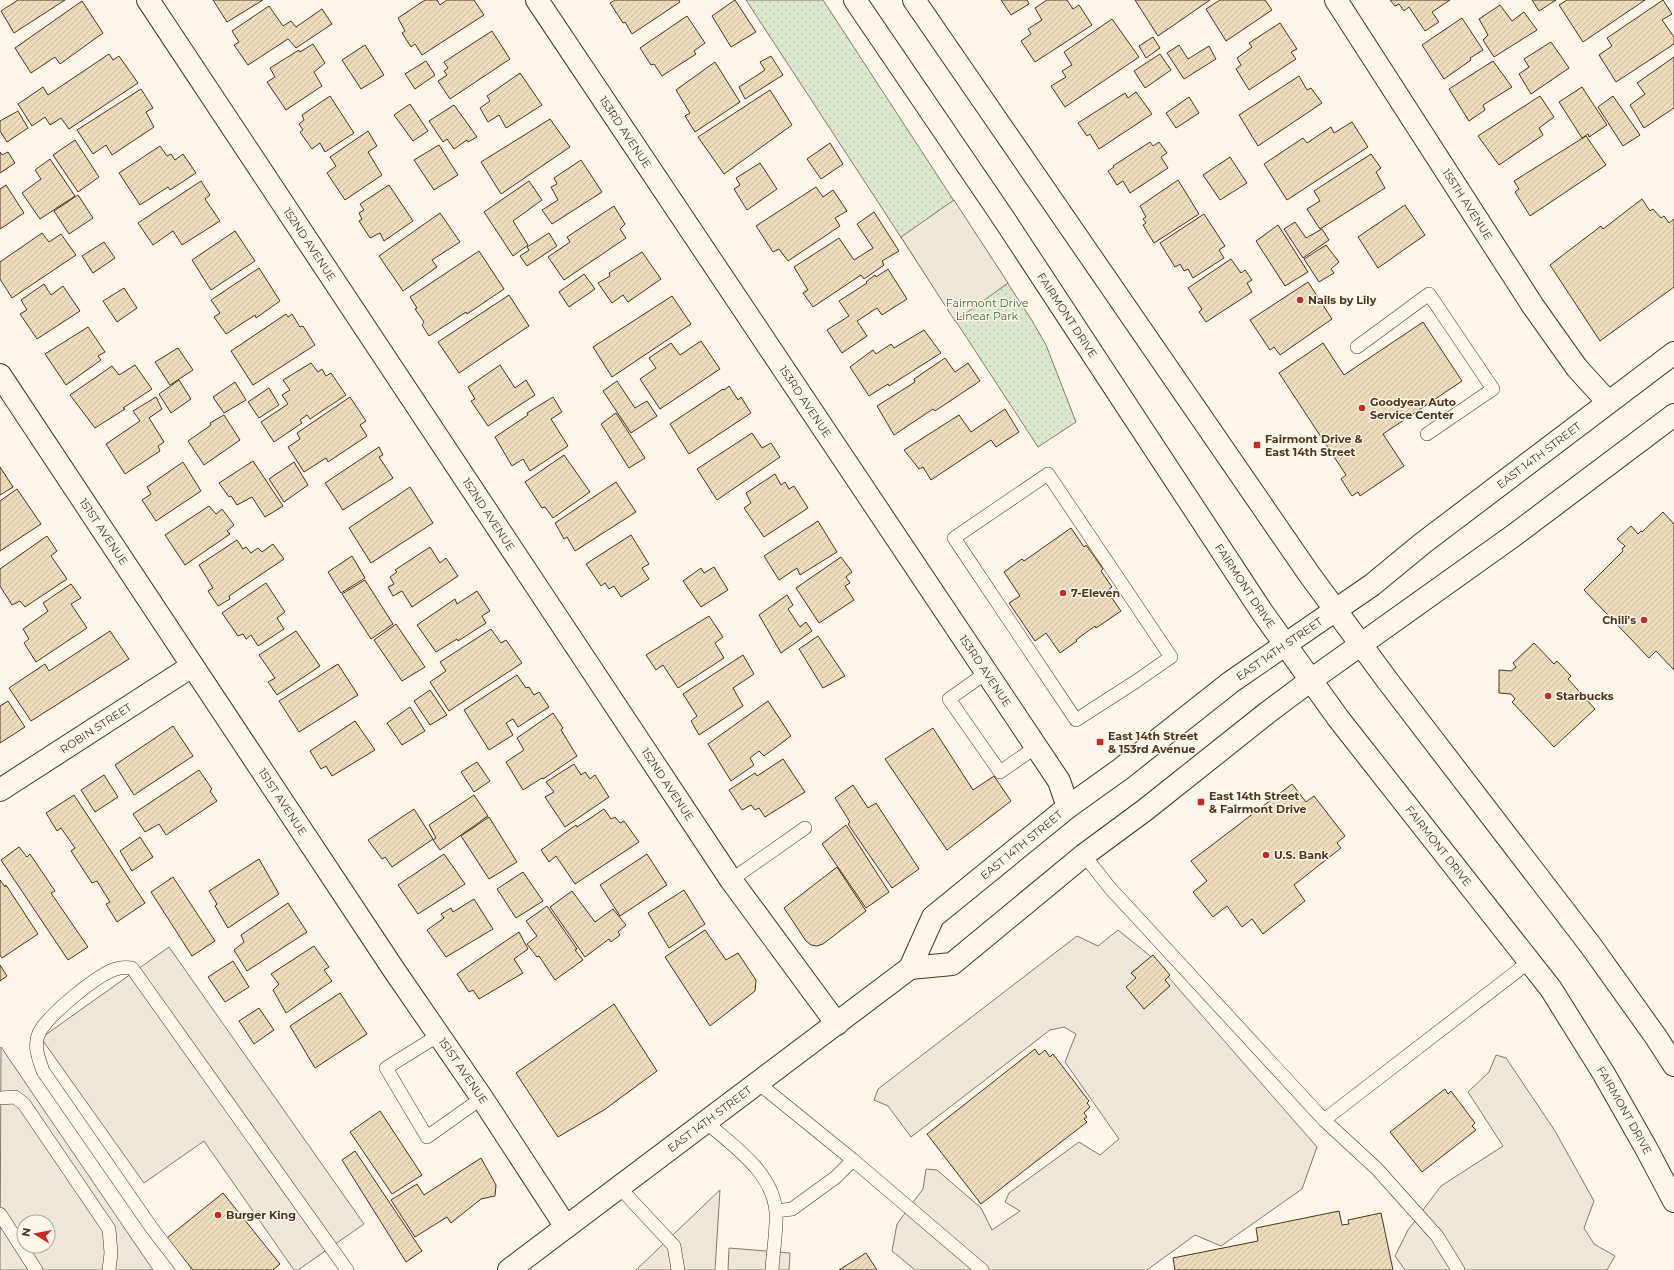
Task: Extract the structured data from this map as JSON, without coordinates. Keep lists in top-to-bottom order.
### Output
{
  "streets": {
    "main road": [
      "153RD AVENUE",
      "155TH AVENUE",
      "152ND AVENUE",
      "FAIRMONT DRIVE",
      "EAST 14TH STREET",
      "151ST AVENUE",
      "ROBIN STREET"
    ]
  },
  "crossings": [
    ["153RD AVENUE", "EAST 14TH STREET"],
    ["155TH AVENUE", "EAST 14TH STREET"],
    ["152ND AVENUE", "EAST 14TH STREET"],
    ["FAIRMONT DRIVE", "EAST 14TH STREET"],
    ["EAST 14TH STREET", "151ST AVENUE"],
    ["151ST AVENUE", "ROBIN STREET"]
  ],
  "parks": ["Fairmont Drive Linear Park"],
  "places": {
    "other": [
      "Nails by Lily",
      "Goodyear Auto Service Center",
      "7-Eleven",
      "Chili's",
      "Starbucks",
      "U.S. Bank",
      "Burger King"
    ],
    "transit": ["Fairmont Drive & East 14th Street", "East 14th Street & 153rd Avenue", "East 14th Street & Fairmont Drive"]
  },
  "north": "left"
}
